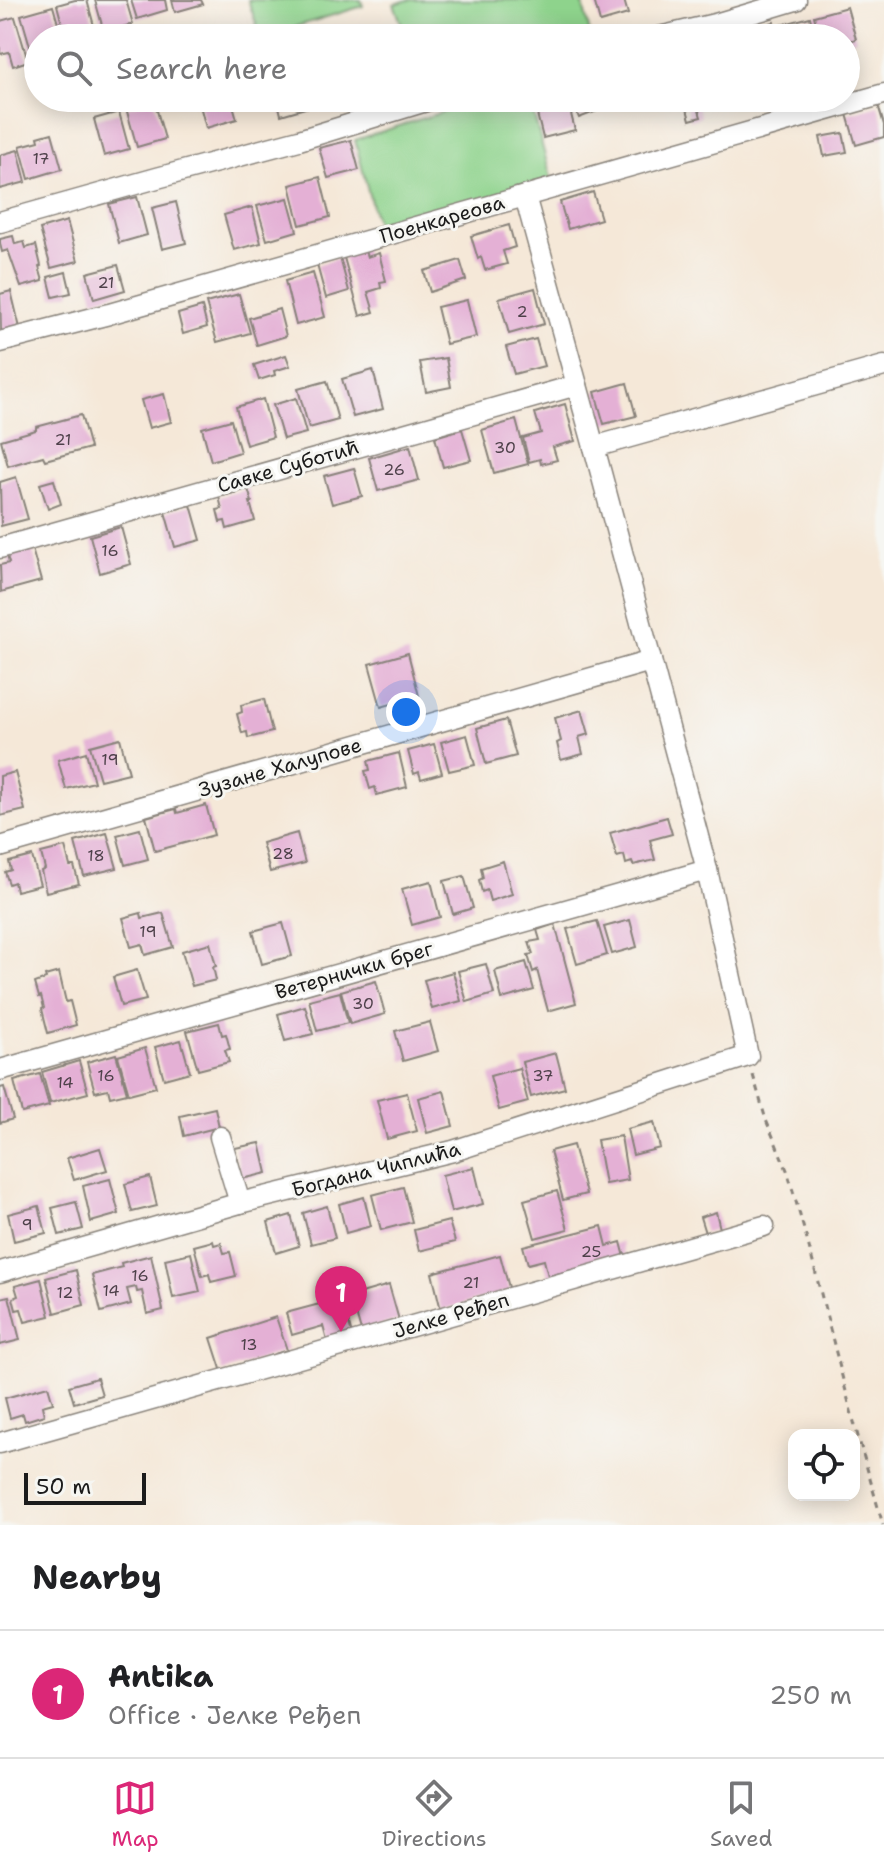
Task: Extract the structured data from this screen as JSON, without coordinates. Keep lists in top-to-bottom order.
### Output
{
  "streets": {
    "street": [
      "Поенкареова",
      "Савке Суботић",
      "Зузане Халупове",
      "Ветернички брег",
      "Богдана Чиплића",
      "Јелке Ређеп"
    ]
  },
  "house_numbers": [
    "17",
    "21",
    "2",
    "21",
    "30",
    "26",
    "16",
    "19",
    "28",
    "18",
    "19",
    "30",
    "16",
    "37",
    "14",
    "9",
    "25",
    "16",
    "21",
    "14",
    "12",
    "13"
  ],
  "scale_bar": "50 m",
  "page": {
    "search": "Search here",
    "pins": "1",
    "scale": "50 m",
    "heading": "Nearby",
    "list": [
      {
        "mark": "1",
        "name": "Antika",
        "note": "Office · Јелке Ређеп",
        "value": "250 m"
      }
    ],
    "nav": ["Map", "Directions", "Saved"]
  }
}
